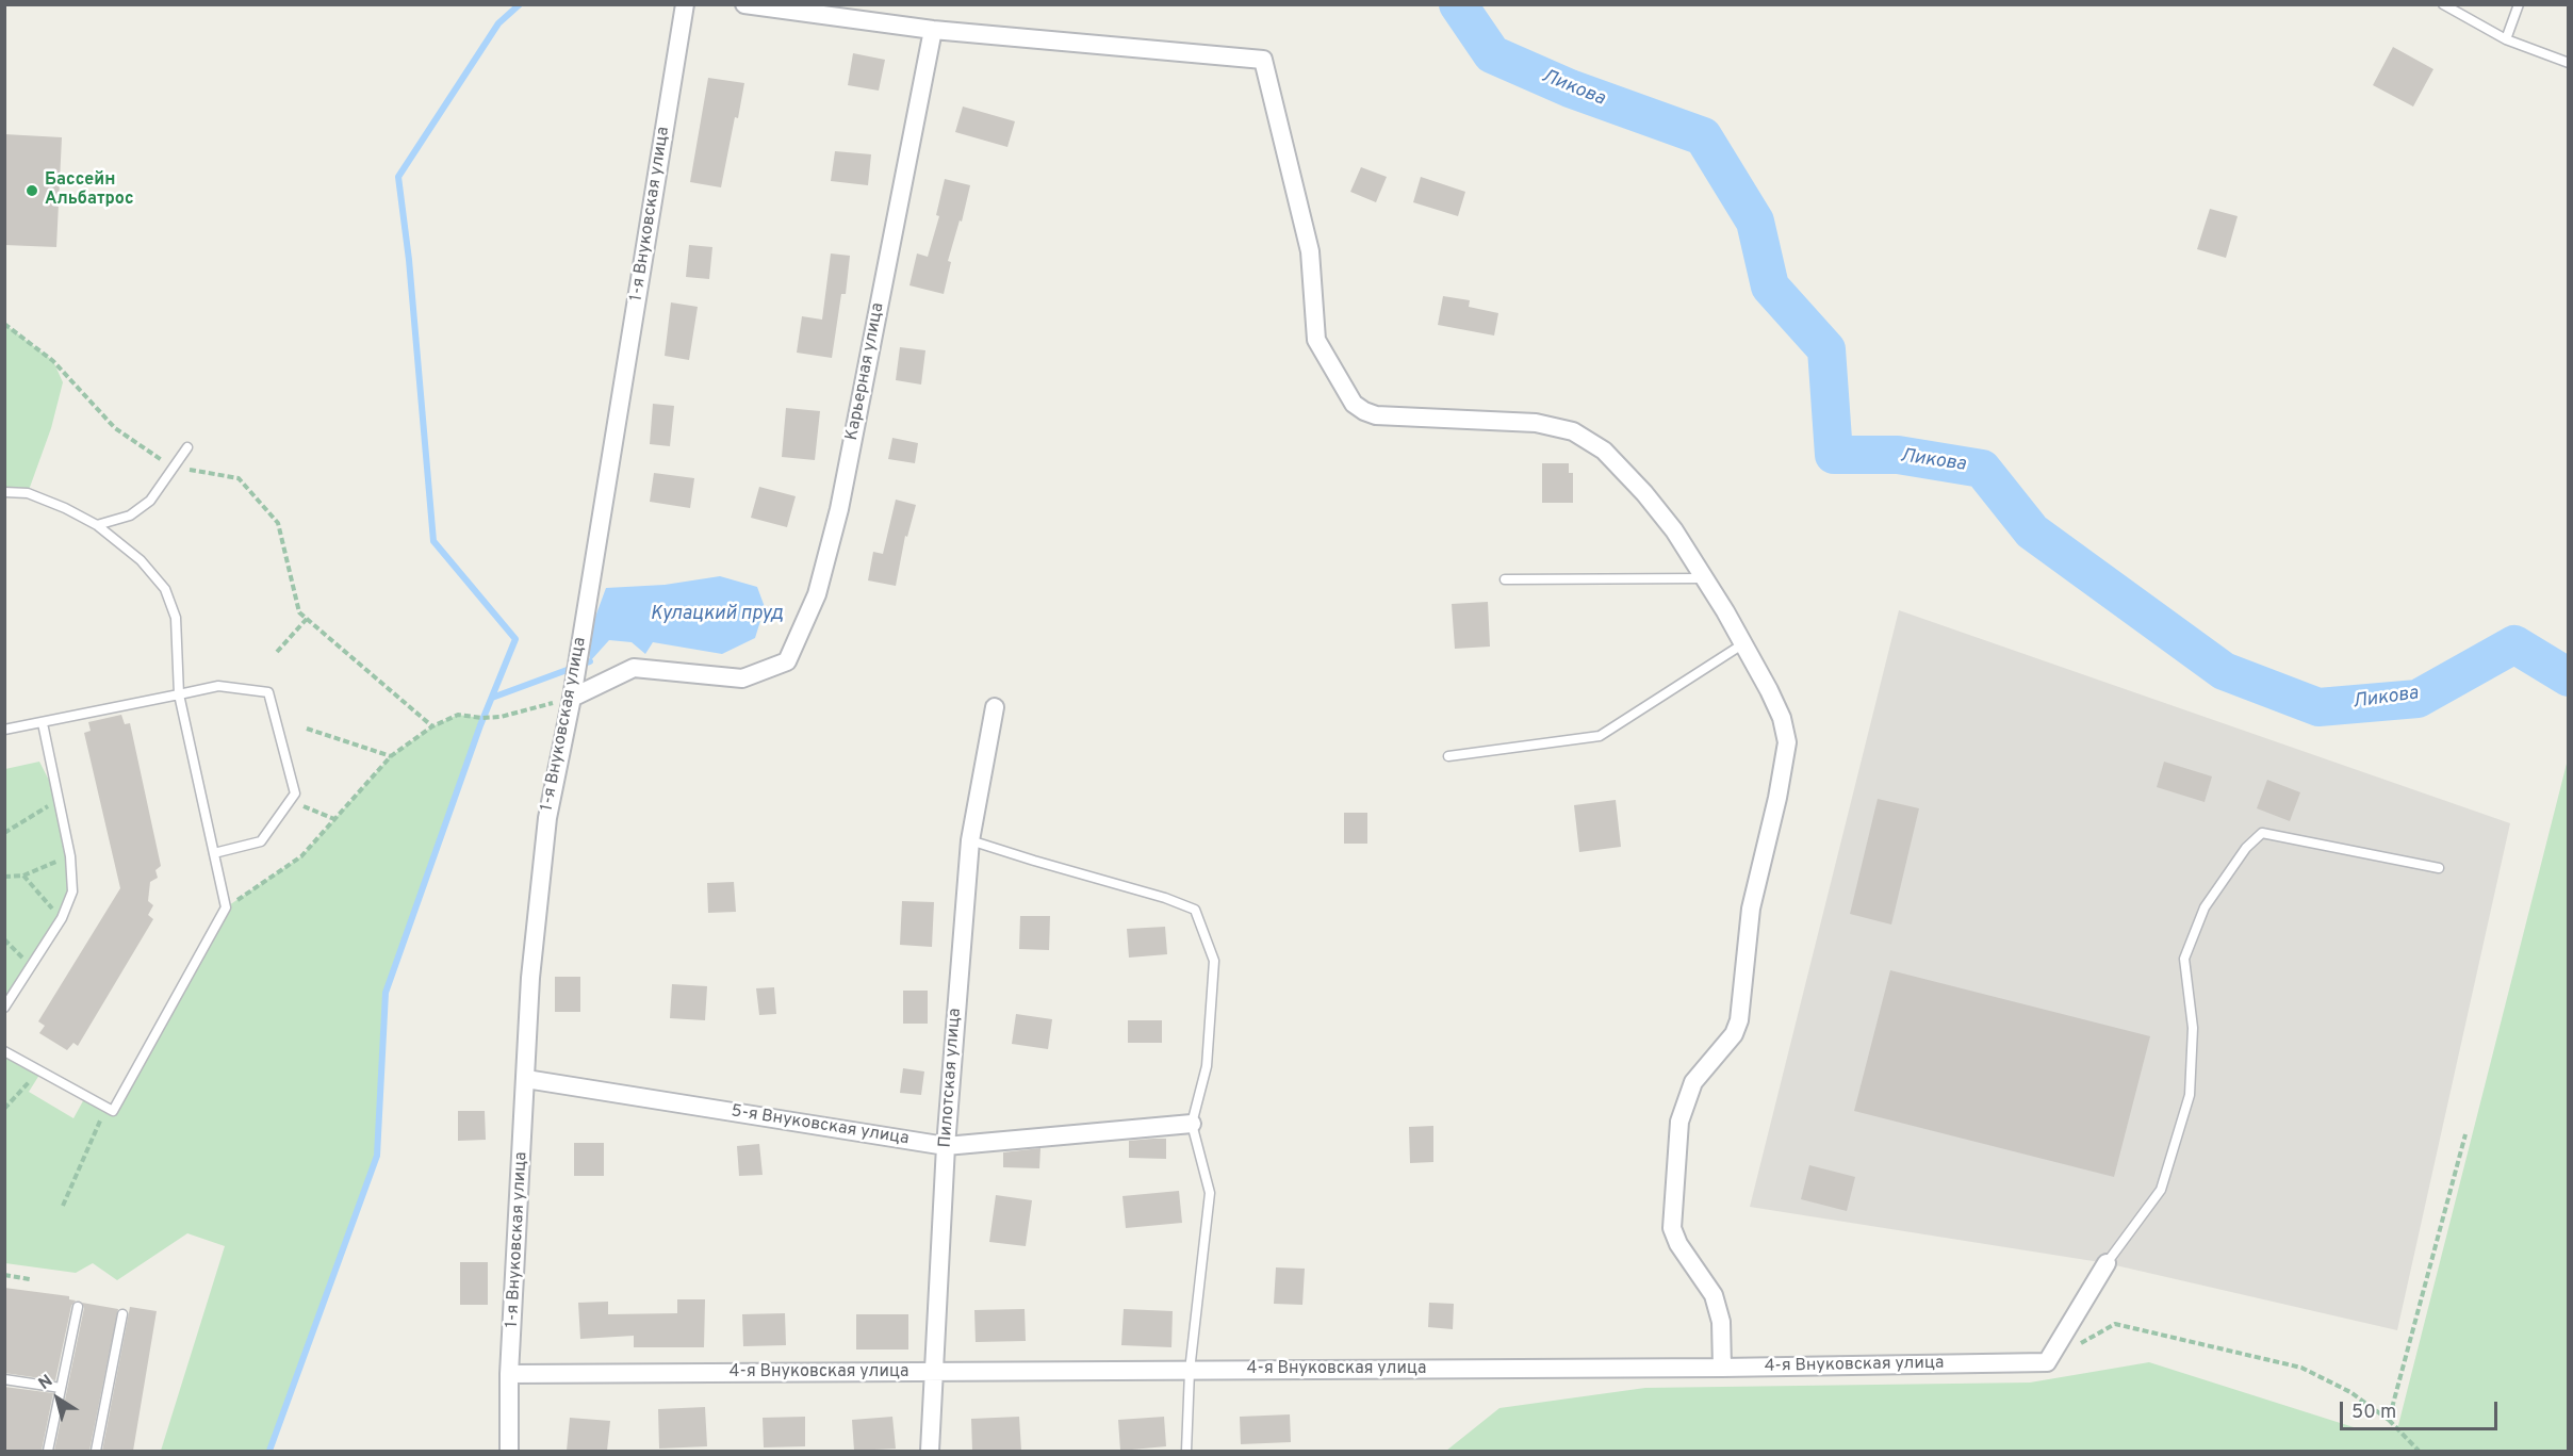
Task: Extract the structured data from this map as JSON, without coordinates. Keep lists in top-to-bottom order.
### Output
{
  "streets": {
    "street": [
      "1-я Внуковская улица",
      "Карьерная улица",
      "Пилотская улица",
      "5-я Внуковская улица",
      "4-я Внуковская улица"
    ]
  },
  "crossings": [
    ["1-я Внуковская улица", "Карьерная улица"],
    ["1-я Внуковская улица", "5-я Внуковская улица"],
    ["1-я Внуковская улица", "4-я Внуковская улица"],
    ["Пилотская улица", "5-я Внуковская улица"],
    ["Пилотская улица", "4-я Внуковская улица"]
  ],
  "water": ["Ликова", "Кулацкий пруд"],
  "places": ["Бассейн Альбатрос"],
  "scale_bar": "50 m",
  "north": "top left"
}
